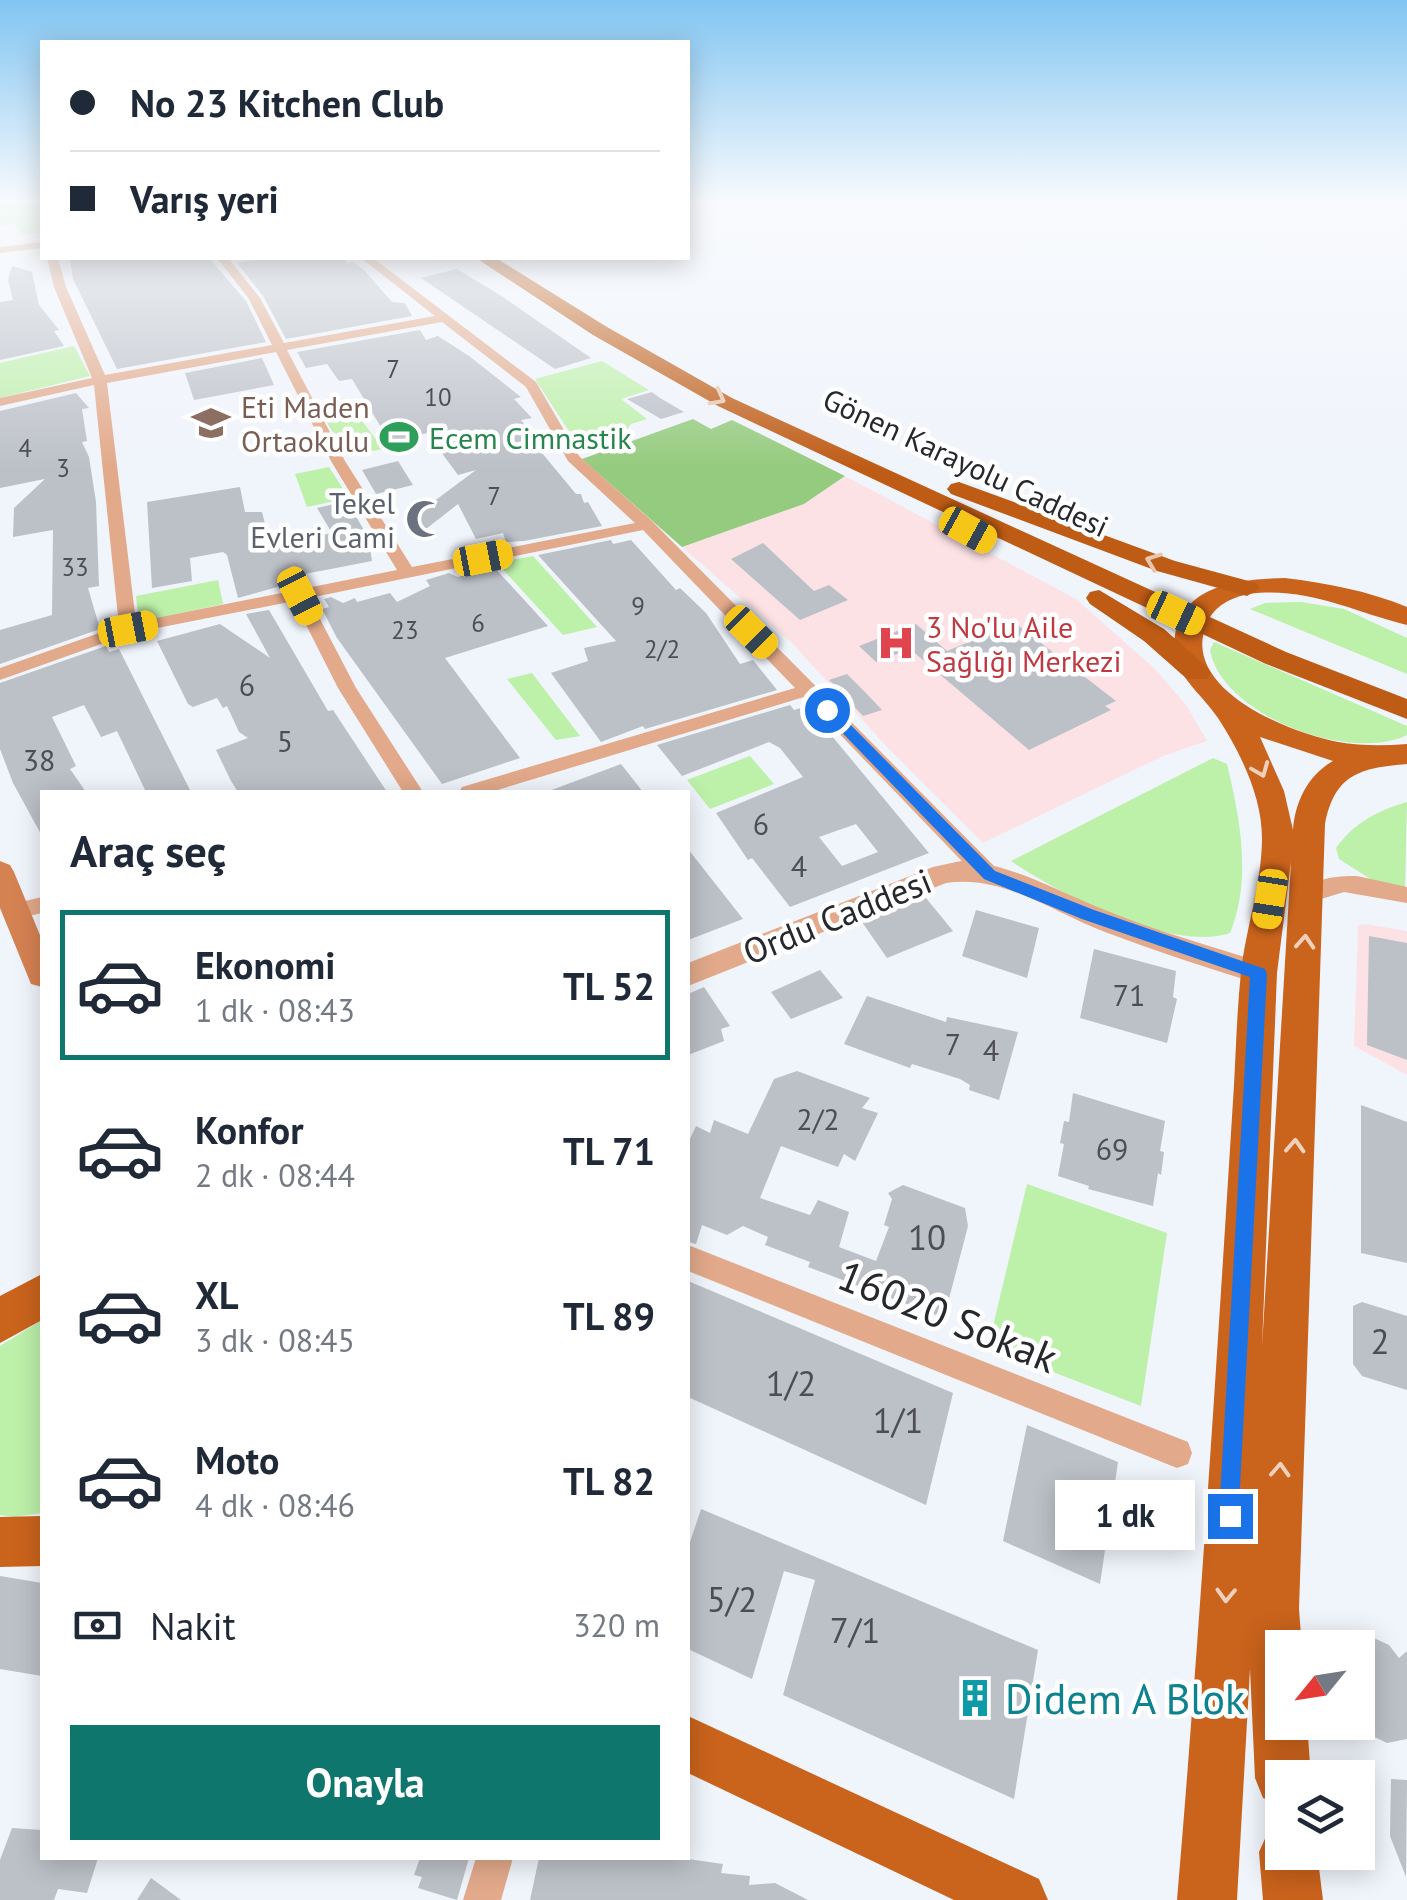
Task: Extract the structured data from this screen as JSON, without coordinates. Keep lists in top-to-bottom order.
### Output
{
  "streets": {
    "highway": ["Gönen Karayolu Caddesi"],
    "street": ["Ordu Caddesi", "16020 Sokak"]
  },
  "places": {
    "school or university": ["Eti Maden Ortaokulu"],
    "sports": ["Ecem Cimnastik"],
    "mosque": ["Tekel Evleri Cami"],
    "hospital": ["3 No'lu Aile Sağlığı Merkezi"],
    "building": ["Didem A Blok"]
  },
  "house_numbers": [
    "7",
    "10",
    "4",
    "3",
    "7",
    "33",
    "9",
    "6",
    "23",
    "2/2",
    "6",
    "5",
    "38",
    "6",
    "4",
    "71",
    "7",
    "4",
    "2/2",
    "69",
    "10",
    "2",
    "1/2",
    "1/1",
    "5/2",
    "7/1"
  ],
  "north": "bottom left",
  "page": {
    "banner": ["No 23 Kitchen Club", "Varış yeri"],
    "heading": "Araç seç",
    "list": [
      {
        "name": "Ekonomi",
        "note": "1 dk · 08:43",
        "value": "TL 52"
      },
      {
        "name": "Konfor",
        "note": "2 dk · 08:44",
        "value": "TL 71"
      },
      {
        "name": "XL",
        "note": "3 dk · 08:45",
        "value": "TL 89"
      },
      {
        "name": "Moto",
        "note": "4 dk · 08:46",
        "value": "TL 82"
      }
    ],
    "bubble": "1 dk",
    "pay": ["Nakit", "320 m"],
    "buttons": "Onayla"
  }
}
